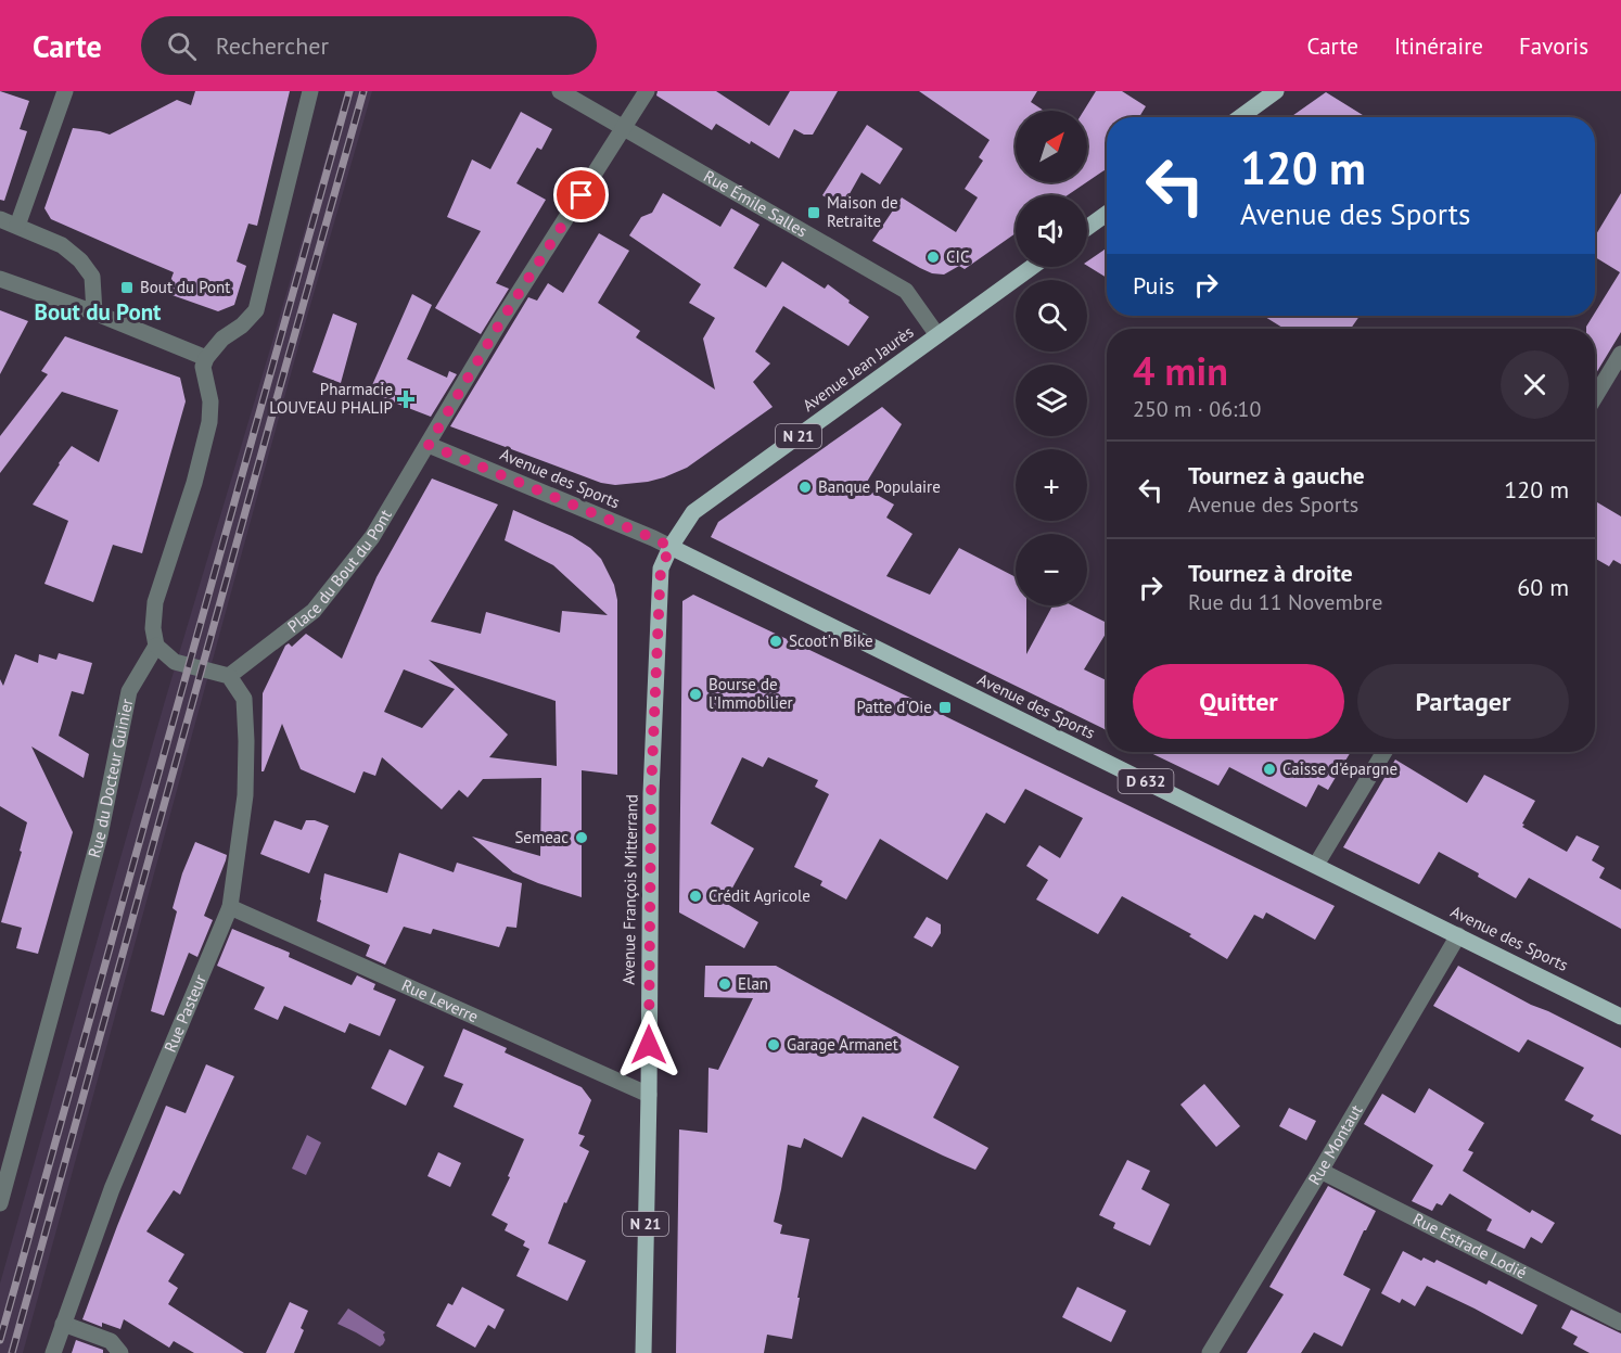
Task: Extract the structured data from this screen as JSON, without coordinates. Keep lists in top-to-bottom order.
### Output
{
  "streets": {
    "main road": [
      "Avenue Jean Jaurès",
      "N 21",
      "Avenue des Sports",
      "D 632",
      "Avenue François Mitterrand"
    ],
    "street": [
      "Rue Émile Salles",
      "Place du Bout du Pont",
      "Rue du Docteur Guinier",
      "Rue Leverre",
      "Rue Pasteur",
      "Rue Montaut",
      "Rue Estrade Lodié"
    ]
  },
  "crossings": [
    ["Rue Émile Salles", "Avenue Jean Jaurès"],
    ["Rue Émile Salles", "Place du Bout du Pont"],
    ["Avenue Jean Jaurès", "Avenue des Sports"],
    ["Avenue Jean Jaurès", "Avenue François Mitterrand"],
    ["Avenue des Sports", "Place du Bout du Pont"],
    ["Avenue des Sports", "Avenue François Mitterrand"],
    ["Avenue des Sports", "Rue Montaut"],
    ["Place du Bout du Pont", "Rue Pasteur"],
    ["Avenue François Mitterrand", "Rue Leverre"],
    ["Rue Leverre", "Rue Pasteur"],
    ["Rue Montaut", "Rue Estrade Lodié"]
  ],
  "districts": ["Bout du Pont"],
  "places": {
    "transit": ["Maison de Retraite", "Bout du Pont", "Patte d'Oie"],
    "other": [
      "CIC",
      "Banque Populaire",
      "Scoot'n Bike",
      "Bourse de l'Immobilier",
      "Caisse d'épargne",
      "Semeac",
      "Crédit Agricole",
      "Elan",
      "Garage Armanet"
    ],
    "health": ["Pharmacie LOUVEAU PHALIP"]
  },
  "north": "top right",
  "page": {
    "header": "Carte",
    "search": "Rechercher",
    "nav": ["Carte", "Itinéraire", "Favoris"],
    "map_buttons": ["+", "−"],
    "turn": ["120 m", "Avenue des Sports"],
    "then": "Puis",
    "heading": ["4 min", "250 m · 06:10"],
    "list": [
      {
        "name": "Tournez à gauche",
        "note": "Avenue des Sports",
        "value": "120 m"
      },
      {
        "name": "Tournez à droite",
        "note": "Rue du 11 Novembre",
        "value": "60 m"
      }
    ],
    "buttons": ["Quitter", "Partager"]
  }
}
